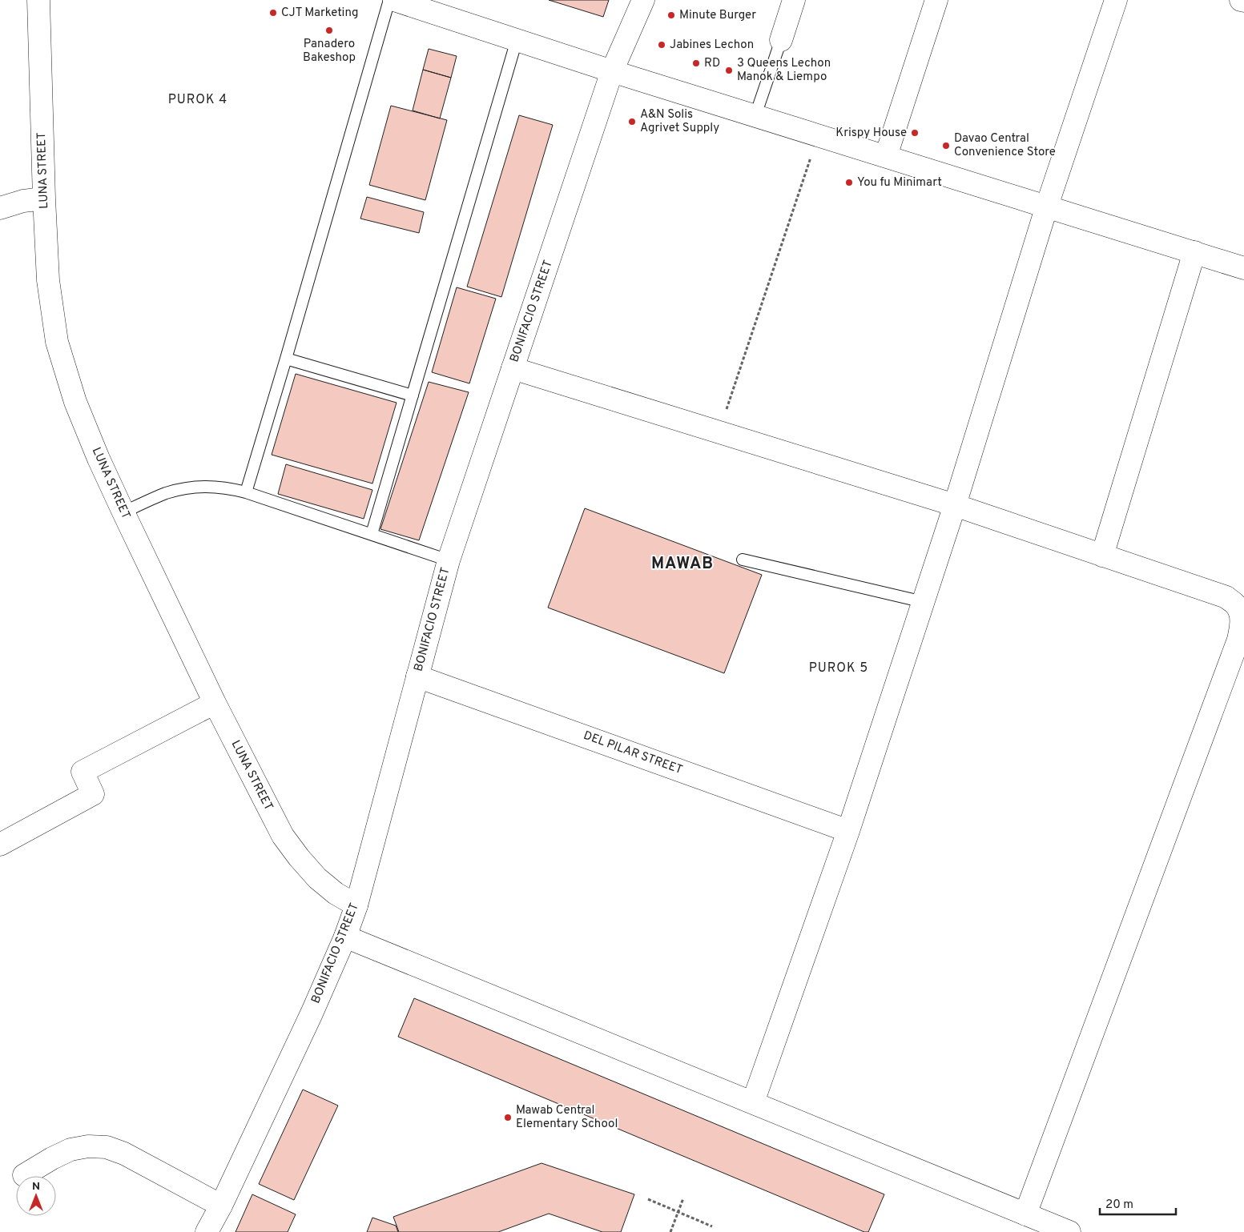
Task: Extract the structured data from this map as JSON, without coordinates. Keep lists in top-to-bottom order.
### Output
{
  "streets": {
    "street": ["LUNA STREET", "BONIFACIO STREET", "DEL PILAR STREET"]
  },
  "crossings": [
    ["LUNA STREET", "BONIFACIO STREET"],
    ["BONIFACIO STREET", "DEL PILAR STREET"]
  ],
  "districts": ["PUROK 4", "MAWAB", "PUROK 5"],
  "places": [
    "CJT Marketing",
    "Minute Burger",
    "Panadero Bakeshop",
    "Jabines Lechon",
    "RD",
    "3 Queens Lechon Manok & Liempo",
    "A&N Solis Agrivet Supply",
    "Krispy House",
    "Davao Central Convenience Store",
    "You fu Minimart",
    "Mawab Central Elementary School"
  ],
  "scale_bar": "20 m",
  "north": "top"
}
